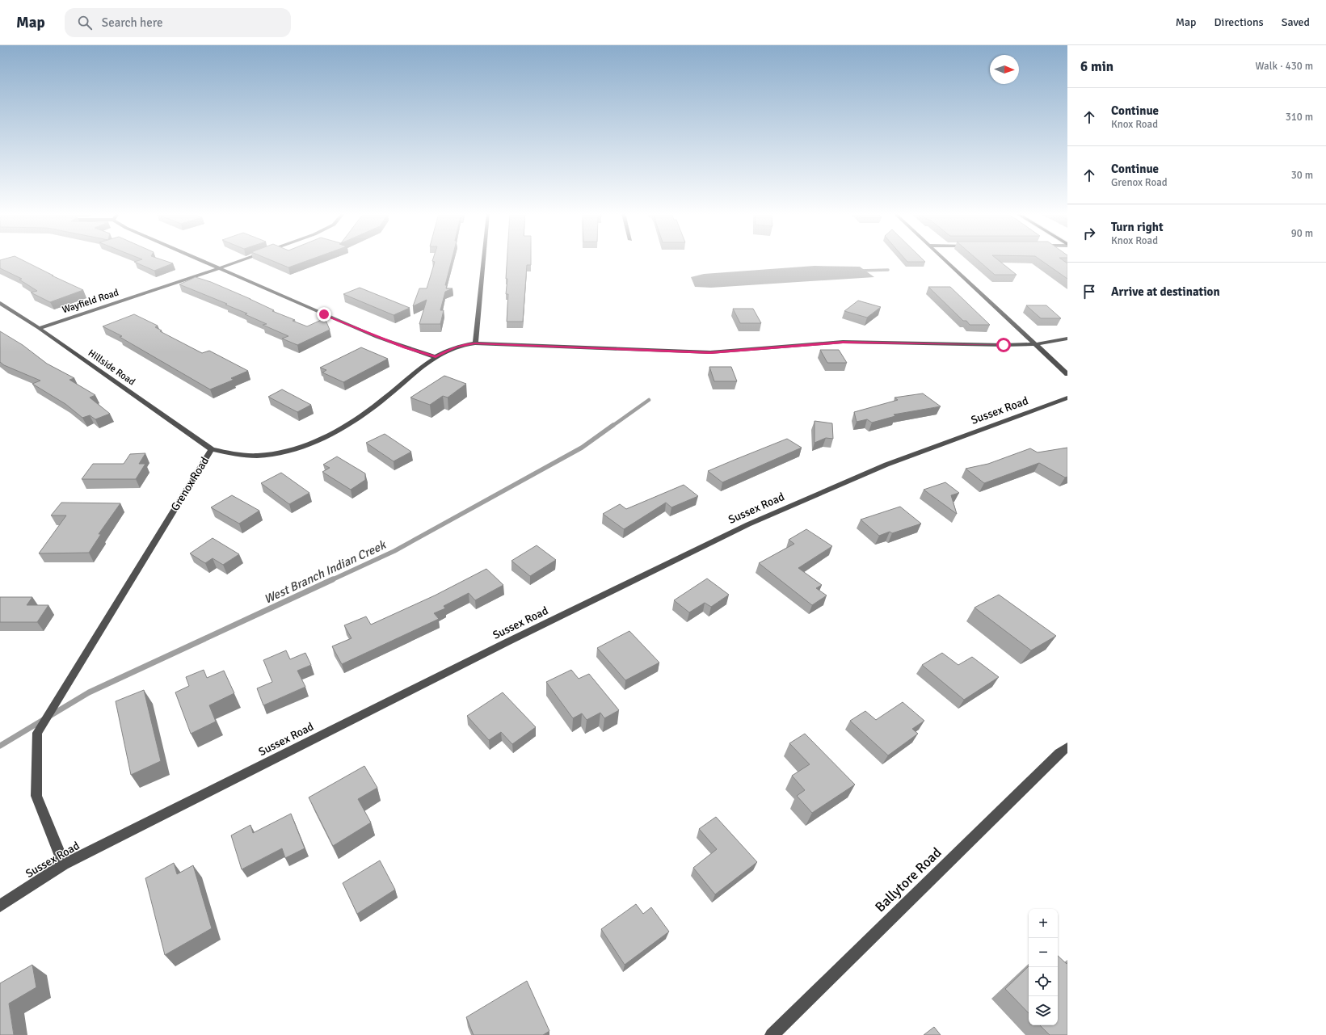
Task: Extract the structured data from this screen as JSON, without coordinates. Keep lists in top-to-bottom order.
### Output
{
  "streets": {
    "street": [
      "Wayfield Road",
      "Hillside Road",
      "Sussex Road",
      "Grenox Road",
      "Ballytore Road"
    ]
  },
  "crossings": [
    ["Wayfield Road", "Hillside Road"],
    ["Hillside Road", "Grenox Road"],
    ["Sussex Road", "Grenox Road"]
  ],
  "water": ["West Branch Indian Creek"],
  "north": "right",
  "page": {
    "header": "Map",
    "search": "Search here",
    "nav": ["Map", "Directions", "Saved"],
    "heading": ["6 min", "Walk · 430 m"],
    "list": [
      ["Continue", "Knox Road", "310 m"],
      ["Continue", "Grenox Road", "30 m"],
      ["Turn right", "Knox Road", "90 m"],
      "Arrive at destination"
    ],
    "map_buttons": ["+", "−"]
  }
}
